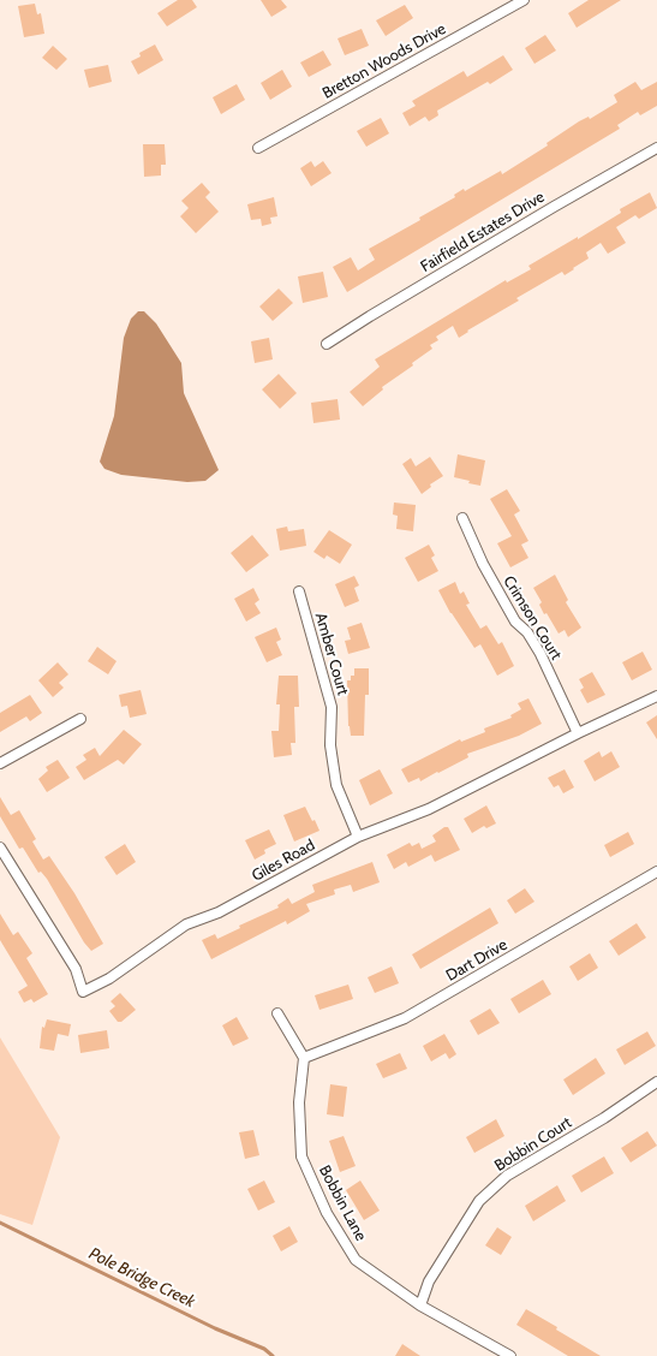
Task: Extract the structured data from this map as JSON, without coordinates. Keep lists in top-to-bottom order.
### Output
{
  "streets": {
    "street": [
      "Bretton Woods Drive",
      "Fairfield Estates Drive",
      "Crimson Court",
      "Amber Court",
      "Giles Road",
      "Dart Drive",
      "Bobbin Court",
      "Bobbin Lane"
    ]
  },
  "crossings": [
    ["Crimson Court", "Giles Road"],
    ["Amber Court", "Giles Road"],
    ["Dart Drive", "Bobbin Lane"],
    ["Bobbin Court", "Bobbin Lane"]
  ],
  "water": ["Pole Bridge Creek"]
}
